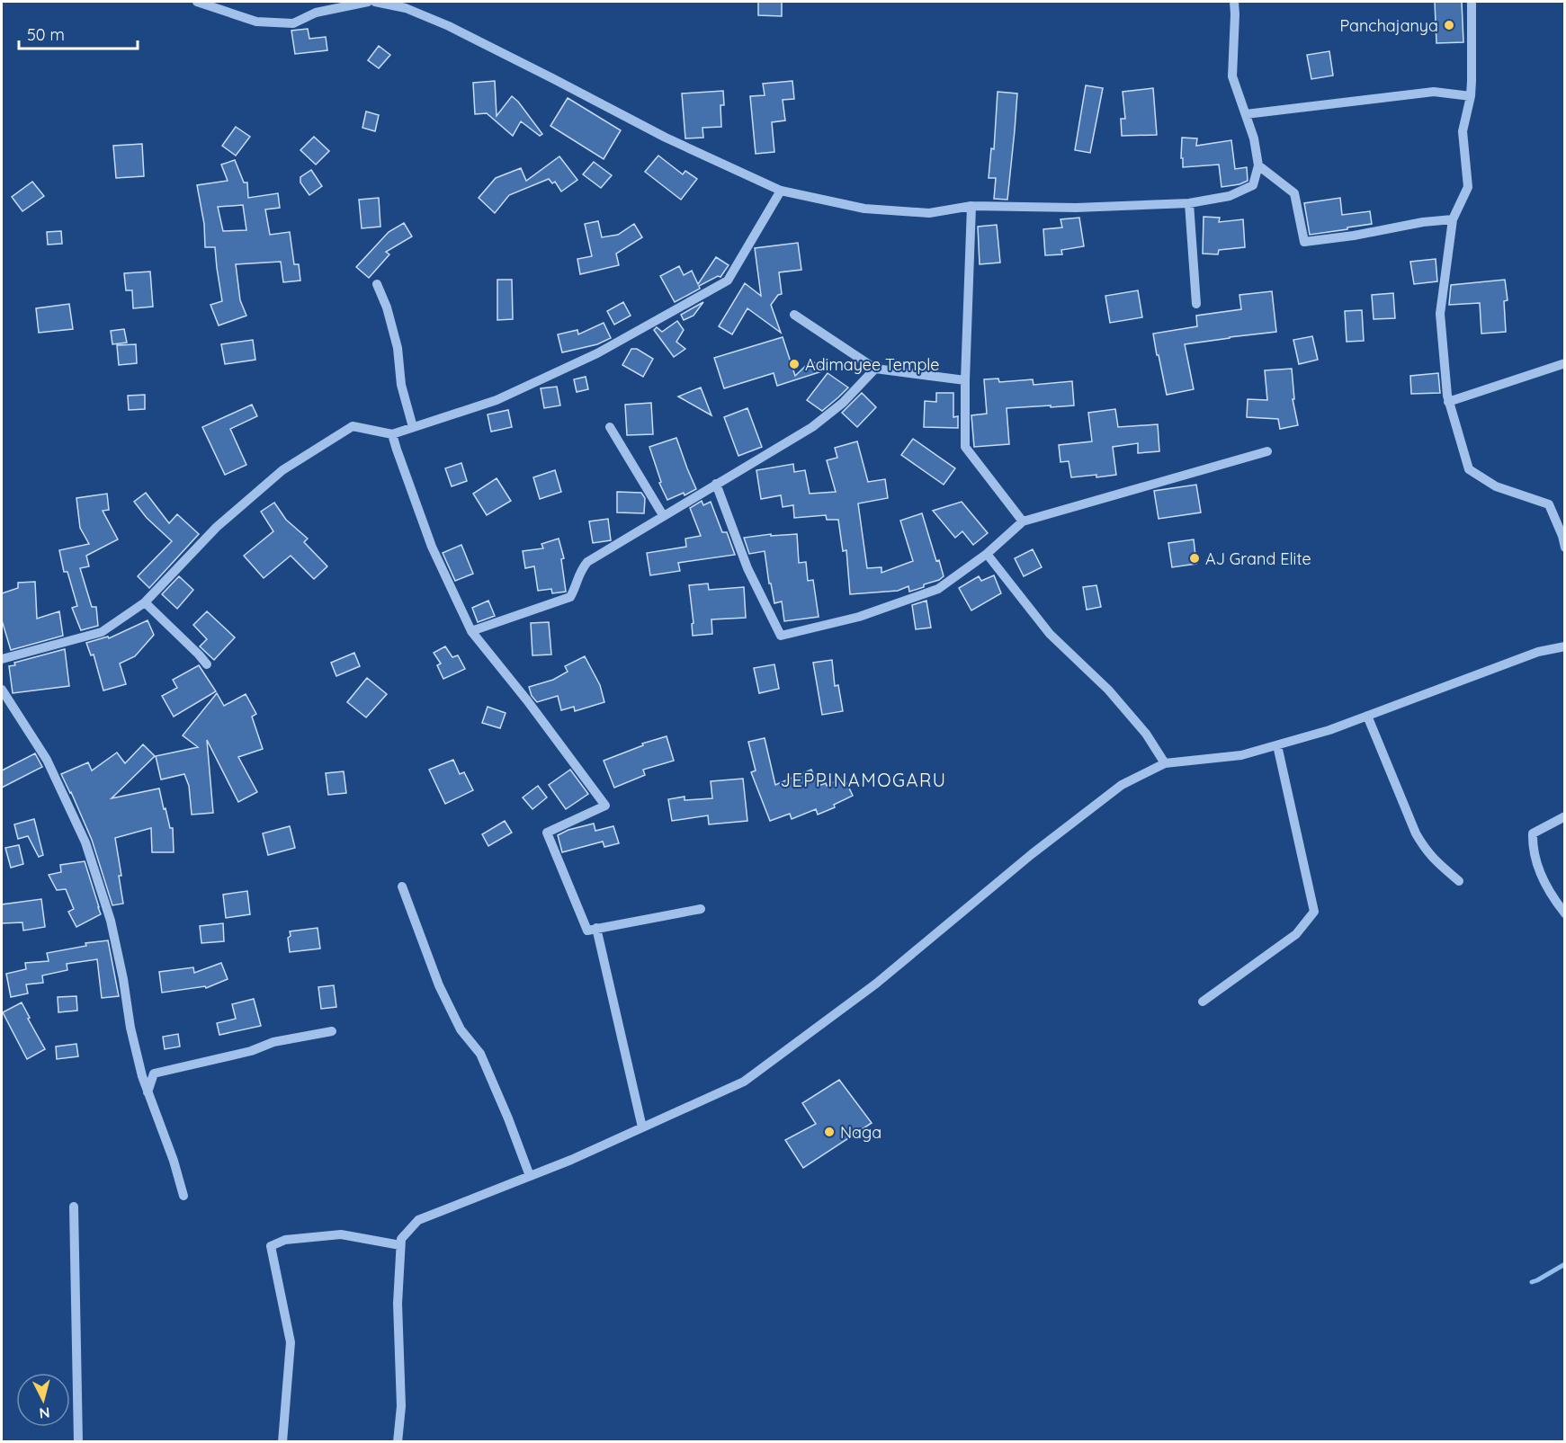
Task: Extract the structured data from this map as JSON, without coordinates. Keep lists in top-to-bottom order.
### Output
{
  "districts": ["JEPPINAMOGARU"],
  "places": [
    "Panchajanya",
    "Adimayee Temple",
    "AJ Grand Elite",
    "Naga"
  ],
  "scale_bar": "50 m",
  "north": "bottom"
}
